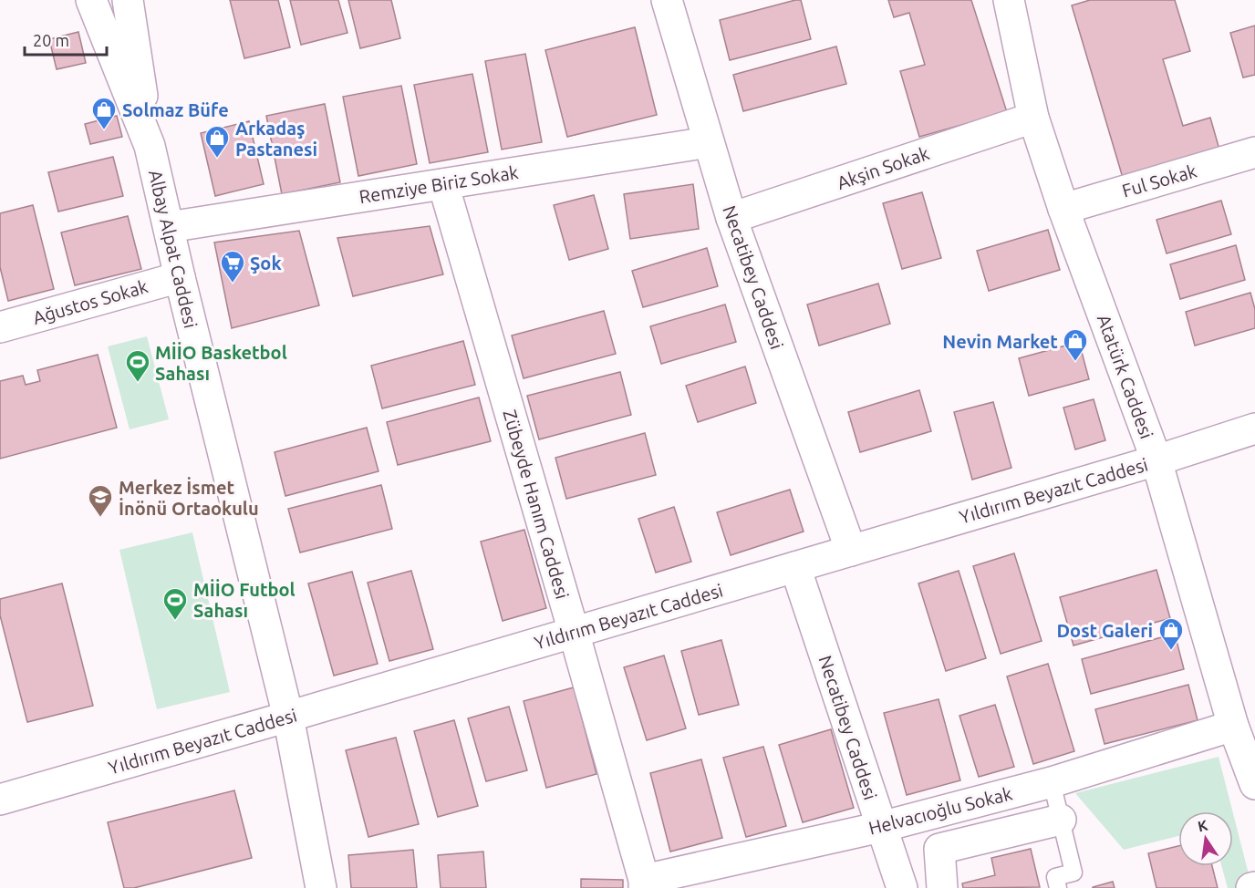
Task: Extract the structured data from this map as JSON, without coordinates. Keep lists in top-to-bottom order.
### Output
{
  "streets": {
    "street": [
      "Akşin Sokak",
      "Ful Sokak",
      "Remziye Biriz Sokak",
      "Albay Alpat Caddesi",
      "Necatibey Caddesi",
      "Ağustos Sokak",
      "Atatürk Caddesi",
      "Yıldırım Beyazıt Caddesi",
      "Zübeyde Hanım Caddesi",
      "Helvacıoğlu Sokak"
    ]
  },
  "crossings": [
    ["Akşin Sokak", "Necatibey Caddesi"],
    ["Akşin Sokak", "Atatürk Caddesi"],
    ["Ful Sokak", "Atatürk Caddesi"],
    ["Remziye Biriz Sokak", "Albay Alpat Caddesi"],
    ["Remziye Biriz Sokak", "Necatibey Caddesi"],
    ["Remziye Biriz Sokak", "Zübeyde Hanım Caddesi"],
    ["Albay Alpat Caddesi", "Ağustos Sokak"],
    ["Albay Alpat Caddesi", "Yıldırım Beyazıt Caddesi"],
    ["Necatibey Caddesi", "Yıldırım Beyazıt Caddesi"],
    ["Necatibey Caddesi", "Helvacıoğlu Sokak"],
    ["Atatürk Caddesi", "Yıldırım Beyazıt Caddesi"],
    ["Atatürk Caddesi", "Helvacıoğlu Sokak"],
    ["Yıldırım Beyazıt Caddesi", "Zübeyde Hanım Caddesi"],
    ["Zübeyde Hanım Caddesi", "Helvacıoğlu Sokak"]
  ],
  "places": {
    "shop": [
      "Solmaz Büfe",
      "Arkadaş Pastanesi",
      "Nevin Market",
      "Dost Galeri"
    ],
    "supermarket": ["Şok"],
    "sports": ["MİİO Basketbol Sahası", "MİİO Futbol Sahası"],
    "school or university": ["Merkez İsmet İnönü Ortaokulu"]
  },
  "scale_bar": "20 m",
  "north": "top"
}
